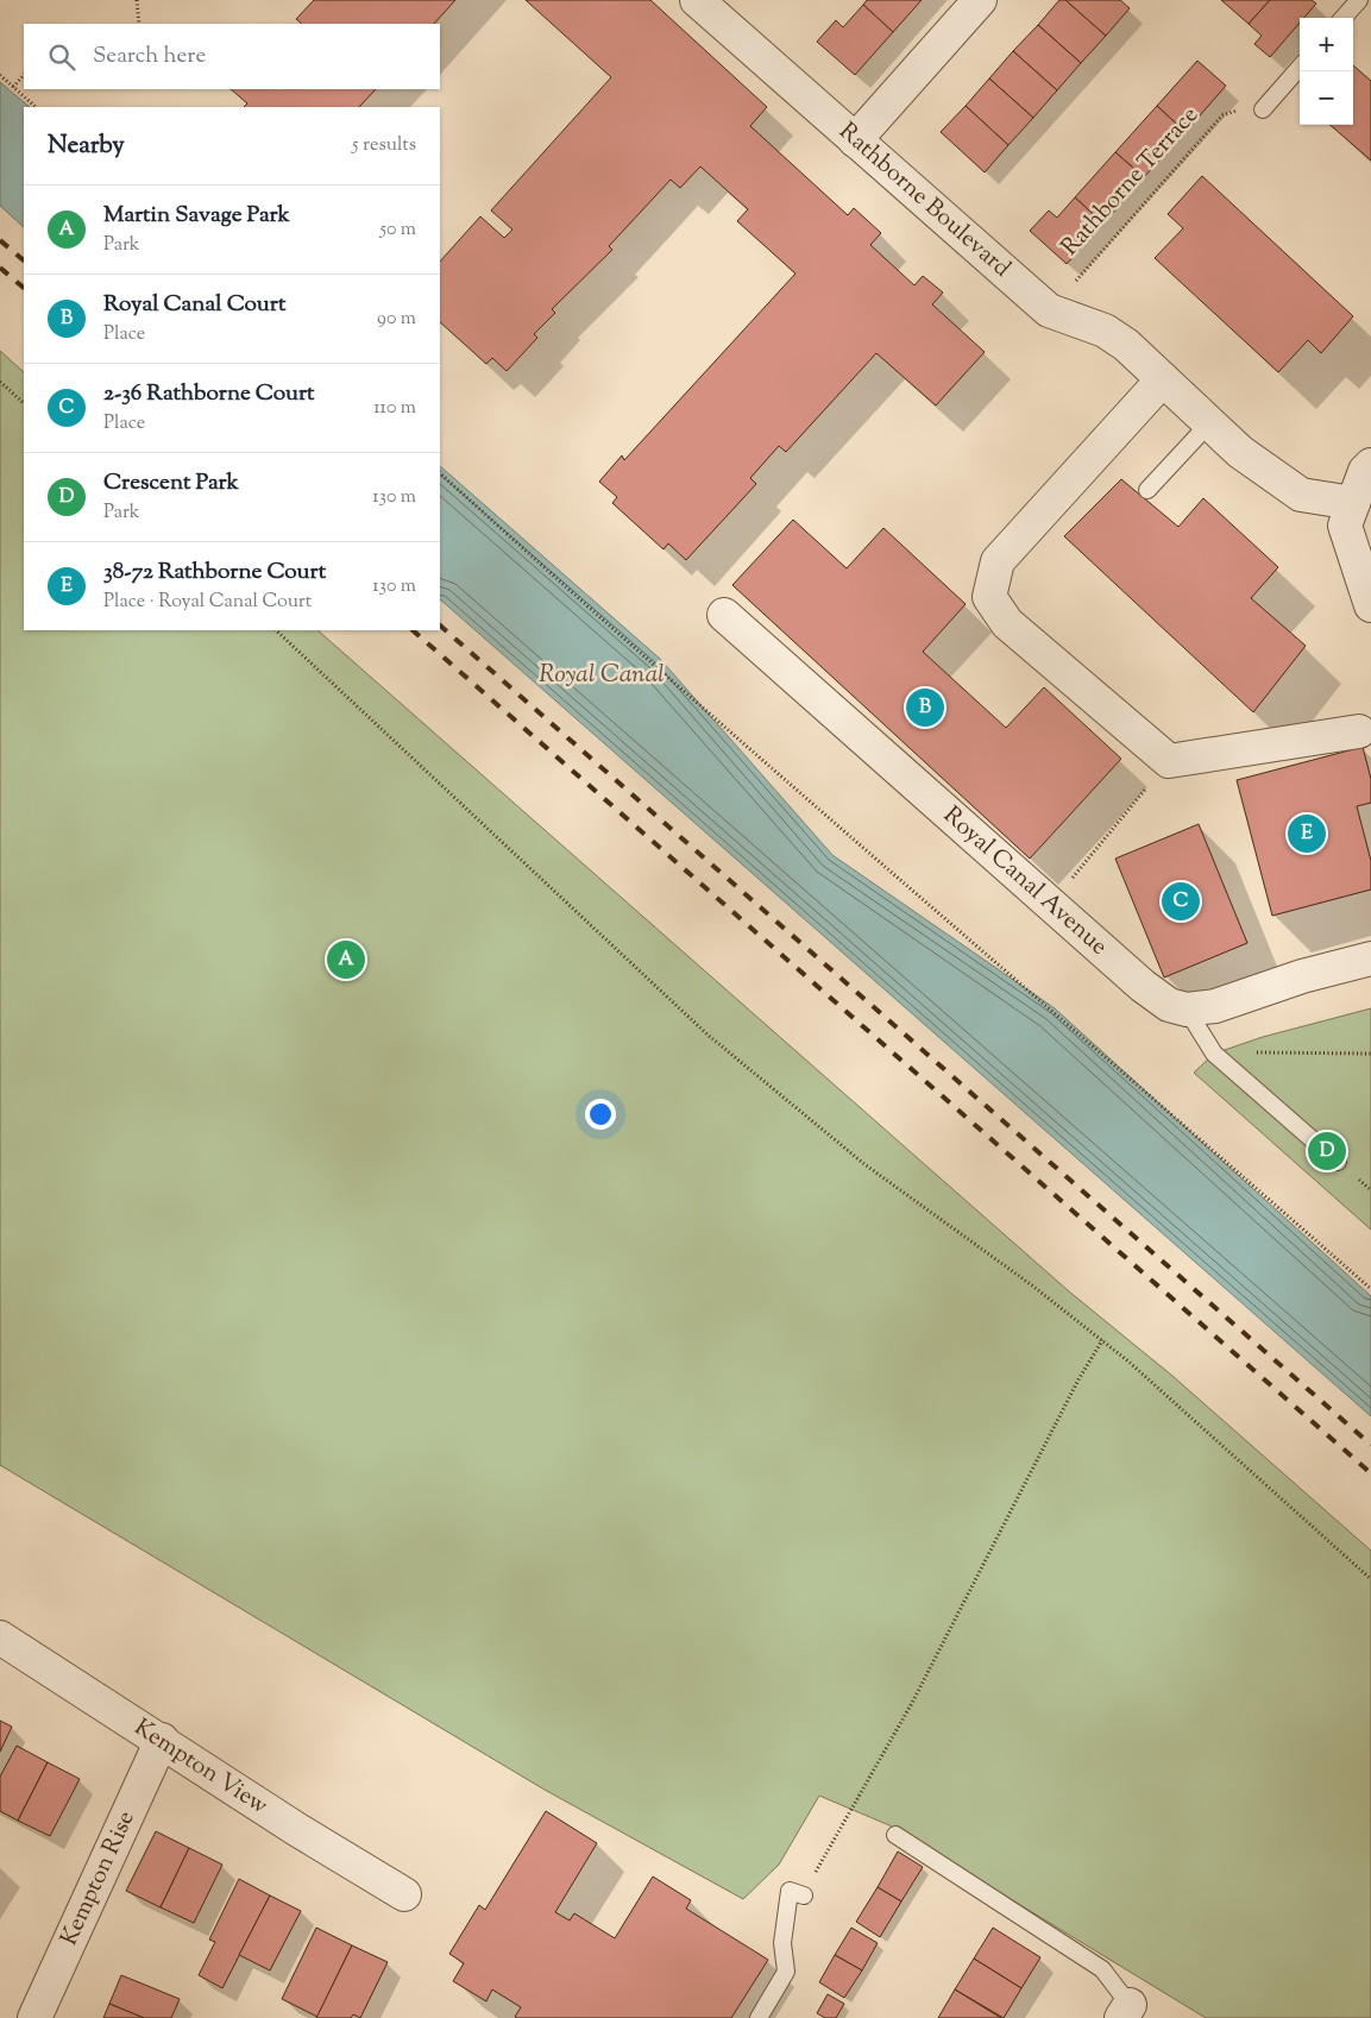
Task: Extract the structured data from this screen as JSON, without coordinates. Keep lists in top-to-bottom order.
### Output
{
  "streets": {
    "street": [
      "Rathborne Boulevard",
      "Royal Canal Avenue",
      "Kempton View",
      "Kempton Rise"
    ],
    "path": ["Rathborne Terrace"]
  },
  "crossings": [
    ["Rathborne Terrace", "Rathborne Boulevard"],
    ["Kempton View", "Kempton Rise"]
  ],
  "water": ["Royal Canal"],
  "page": {
    "map_buttons": ["+", "−"],
    "search": "Search here",
    "heading": ["Nearby", "5 results"],
    "list": [
      {
        "mark": "A",
        "name": "Martin Savage Park",
        "note": "Park",
        "value": "50 m"
      },
      {
        "mark": "B",
        "name": "Royal Canal Court",
        "note": "Place",
        "value": "90 m"
      },
      {
        "mark": "C",
        "name": "2-36 Rathborne Court",
        "note": "Place",
        "value": "110 m"
      },
      {
        "mark": "D",
        "name": "Crescent Park",
        "note": "Park",
        "value": "130 m"
      },
      {
        "mark": "E",
        "name": "38-72 Rathborne Court",
        "note": "Place · Royal Canal Court",
        "value": "130 m"
      }
    ],
    "pins": [
      "B",
      "E",
      "C",
      "A",
      "D"
    ]
  }
}
